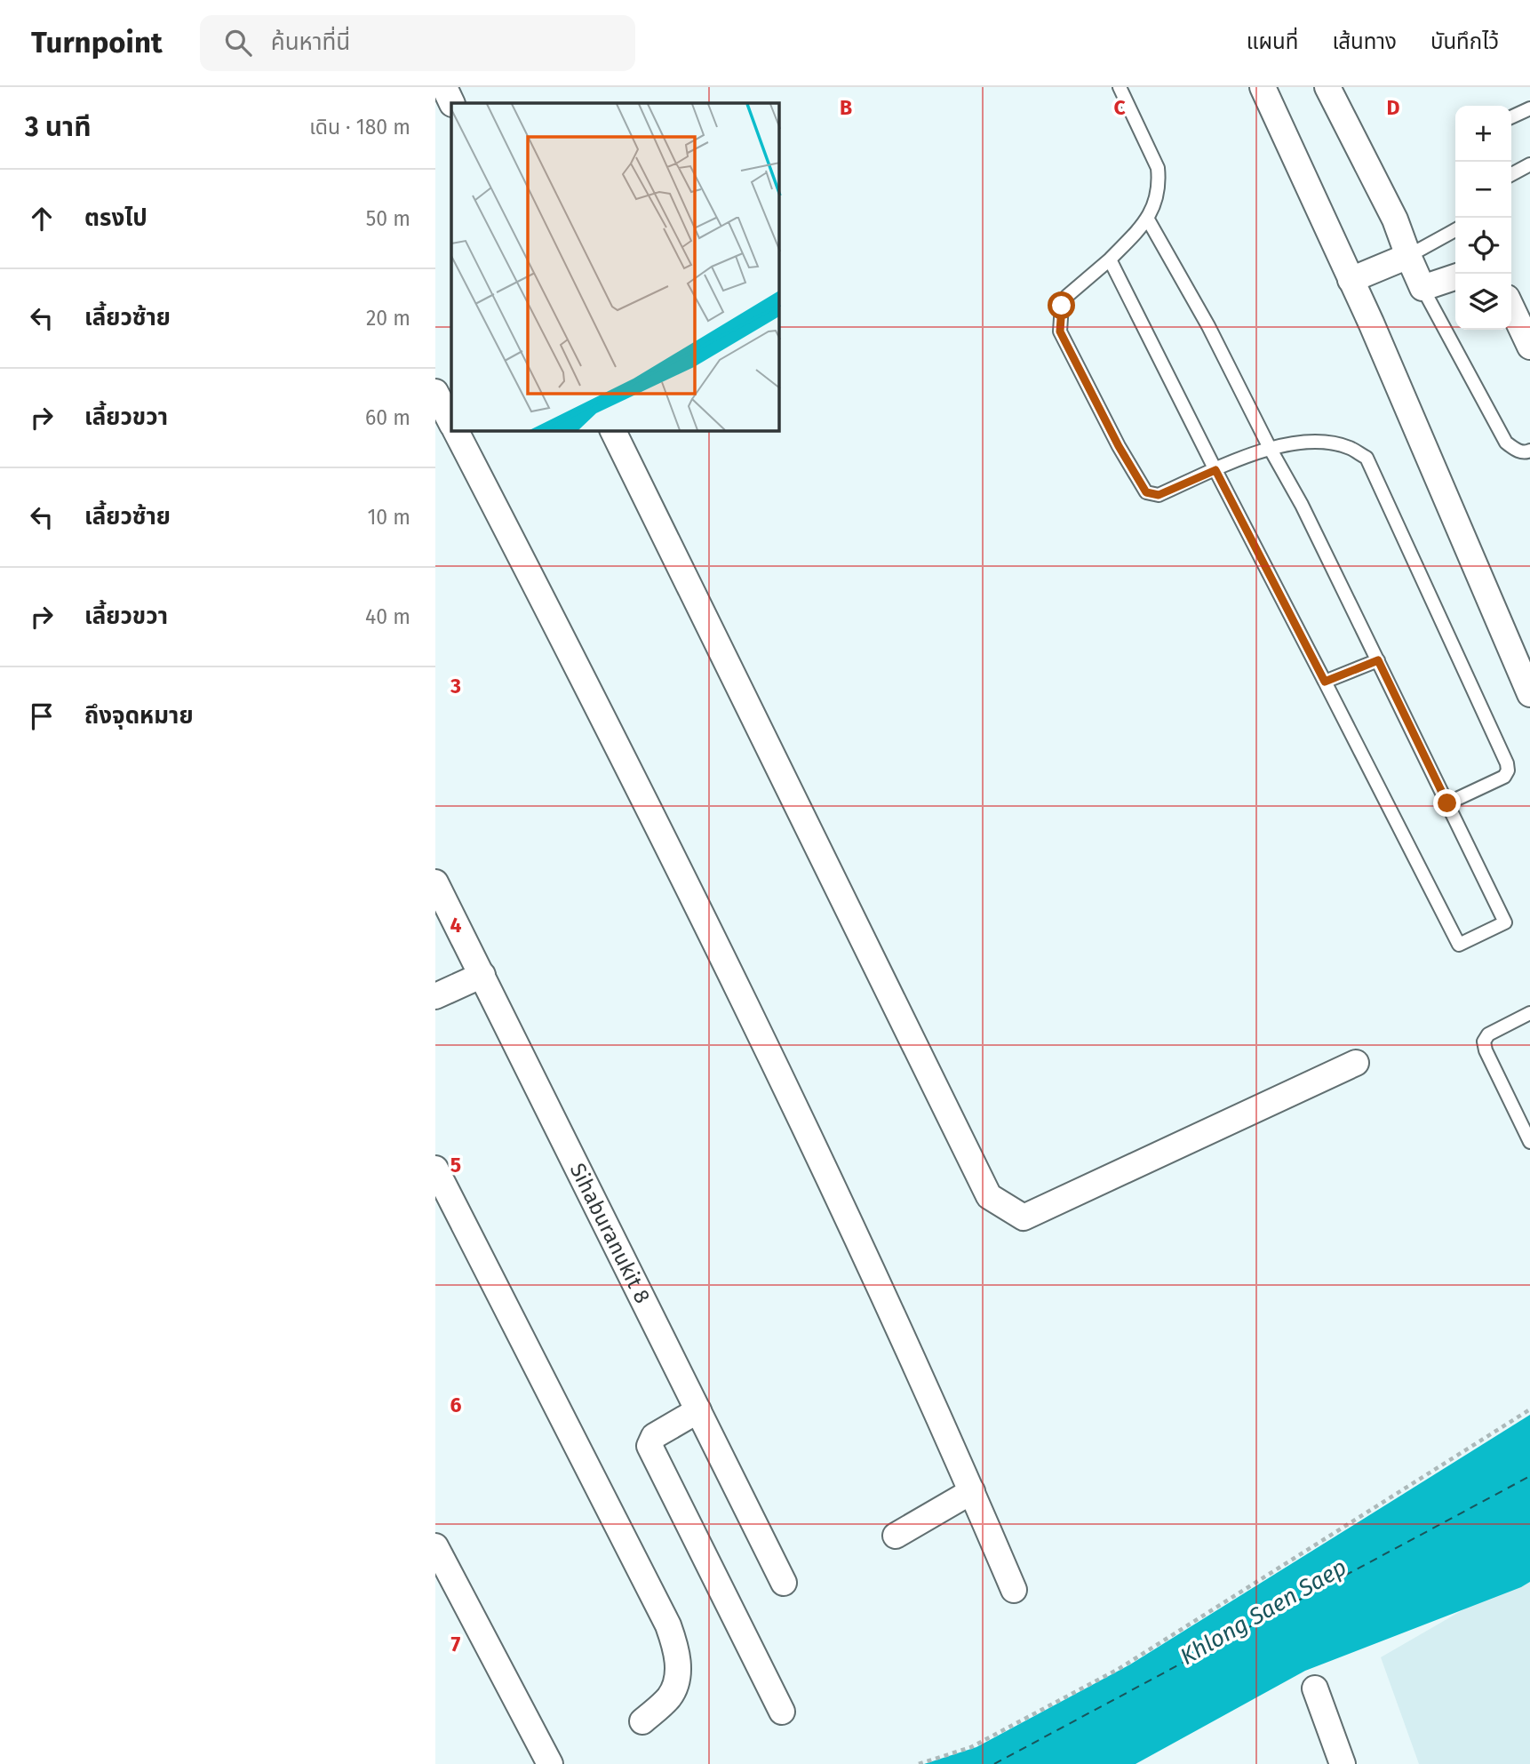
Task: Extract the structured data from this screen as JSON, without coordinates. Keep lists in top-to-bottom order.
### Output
{
  "streets": {
    "street": ["Sihaburanukit 8"]
  },
  "water": ["Khlong Saen Saep"],
  "page": {
    "header": "Turnpoint",
    "search": "ค้นหาที่นี่",
    "nav": ["แผนที่", "เส้นทาง", "บันทึกไว้"],
    "heading": ["3 นาที", "เดิน · 180 m"],
    "map_buttons": ["+", "−"],
    "list": [
      ["ตรงไป", "50 m"],
      ["เลี้ยวซ้าย", "20 m"],
      ["เลี้ยวขวา", "60 m"],
      ["เลี้ยวซ้าย", "10 m"],
      ["เลี้ยวขวา", "40 m"],
      "ถึงจุดหมาย"
    ]
  },
  "grid": {
    "columns": ["B", "C", "D"],
    "rows": [
      "3",
      "4",
      "5",
      "6",
      "7"
    ]
  }
}
